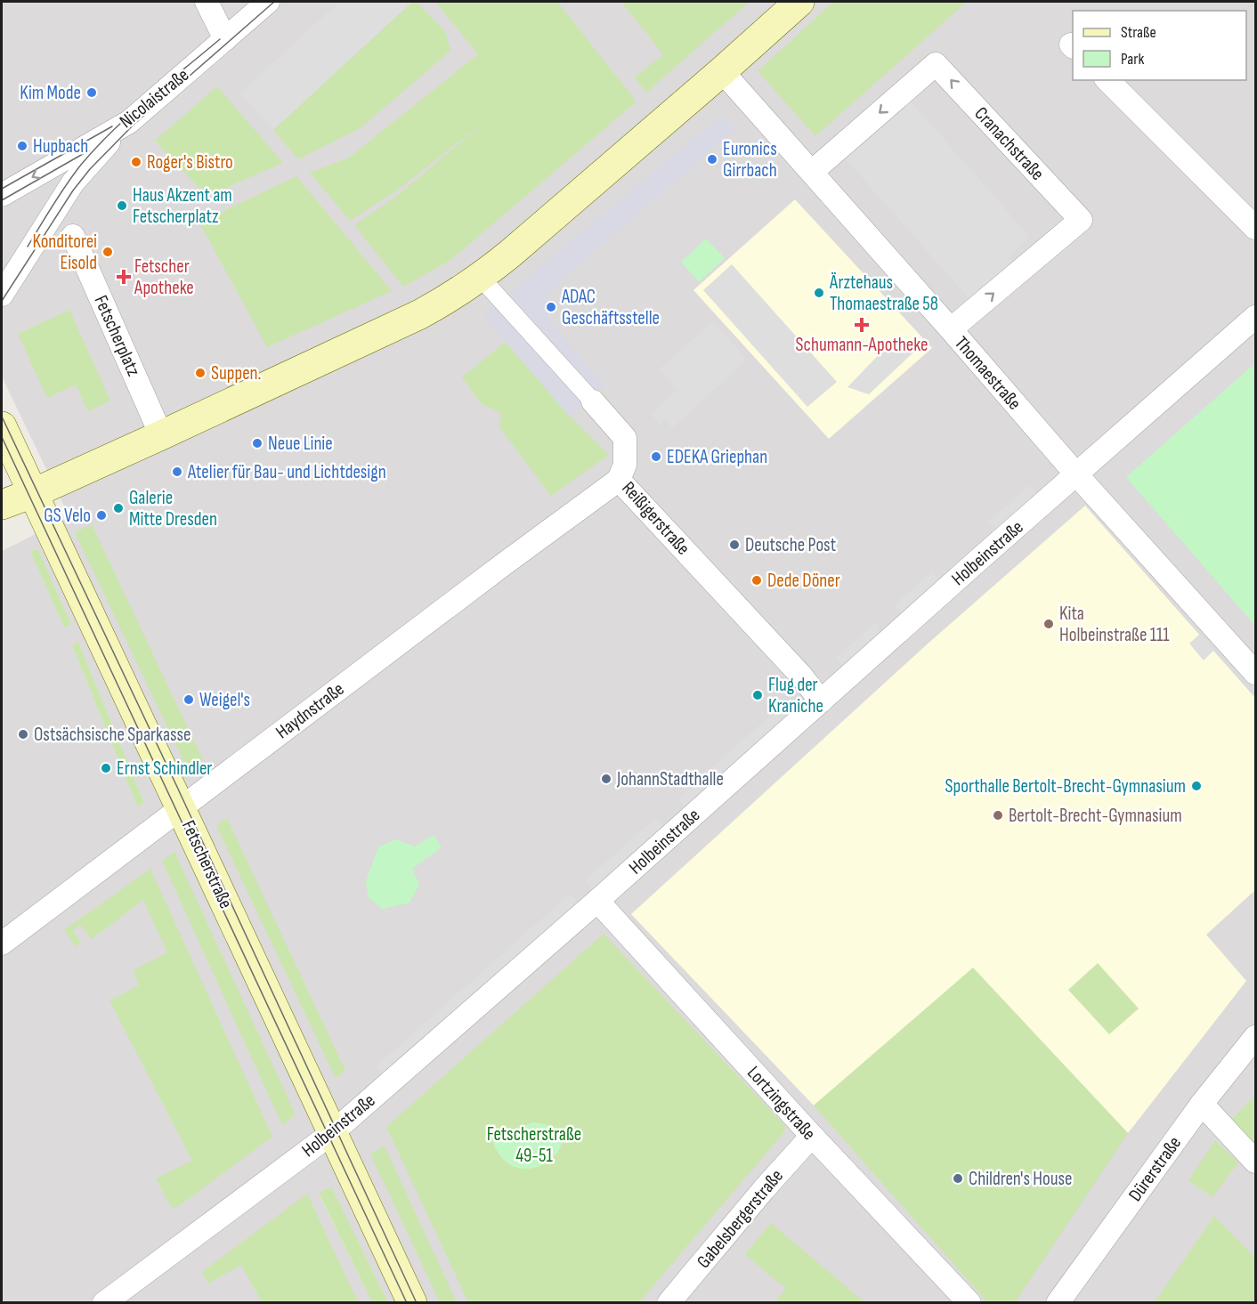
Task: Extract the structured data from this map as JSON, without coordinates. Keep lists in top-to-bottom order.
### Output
{
  "streets": {
    "main road": ["Fetscherstraße"],
    "street": [
      "Nicolaistraße",
      "Cranachstraße",
      "Fetscherplatz",
      "Thomaestraße",
      "Reißigerstraße",
      "Holbeinstraße",
      "Haydnstraße",
      "Lortzingstraße",
      "Dürerstraße",
      "Gabelsbergerstraße"
    ]
  },
  "crossings": [
    ["Cranachstraße", "Thomaestraße"],
    ["Thomaestraße", "Holbeinstraße"],
    ["Reißigerstraße", "Holbeinstraße"],
    ["Reißigerstraße", "Haydnstraße"],
    ["Holbeinstraße", "Fetscherstraße"],
    ["Holbeinstraße", "Lortzingstraße"],
    ["Haydnstraße", "Fetscherstraße"],
    ["Lortzingstraße", "Gabelsbergerstraße"]
  ],
  "parks": ["Fetscherstraße 49-51"],
  "places": {
    "other": [
      "Kim Mode",
      "Hupbach",
      "Euronics Girrbach",
      "Roger's Bistro",
      "Haus Akzent am Fetscherplatz",
      "Konditorei Eisold",
      "Ärztehaus Thomaestraße 58",
      "ADAC Geschäftsstelle",
      "Suppen.",
      "Neue Linie",
      "EDEKA Griephan",
      "Atelier für Bau- und Lichtdesign",
      "Galerie Mitte Dresden",
      "GS Velo",
      "Deutsche Post",
      "Dede Döner",
      "Kita Holbeinstraße 111",
      "Flug der Kraniche",
      "Weigel's",
      "Ostsächsische Sparkasse",
      "Ernst Schindler",
      "JohannStadthalle",
      "Sporthalle Bertolt-Brecht-Gymnasium",
      "Bertolt-Brecht-Gymnasium",
      "Children's House"
    ],
    "health": ["Fetscher Apotheke", "Schumann-Apotheke"]
  },
  "legend": ["Straße", "Park"]
}
